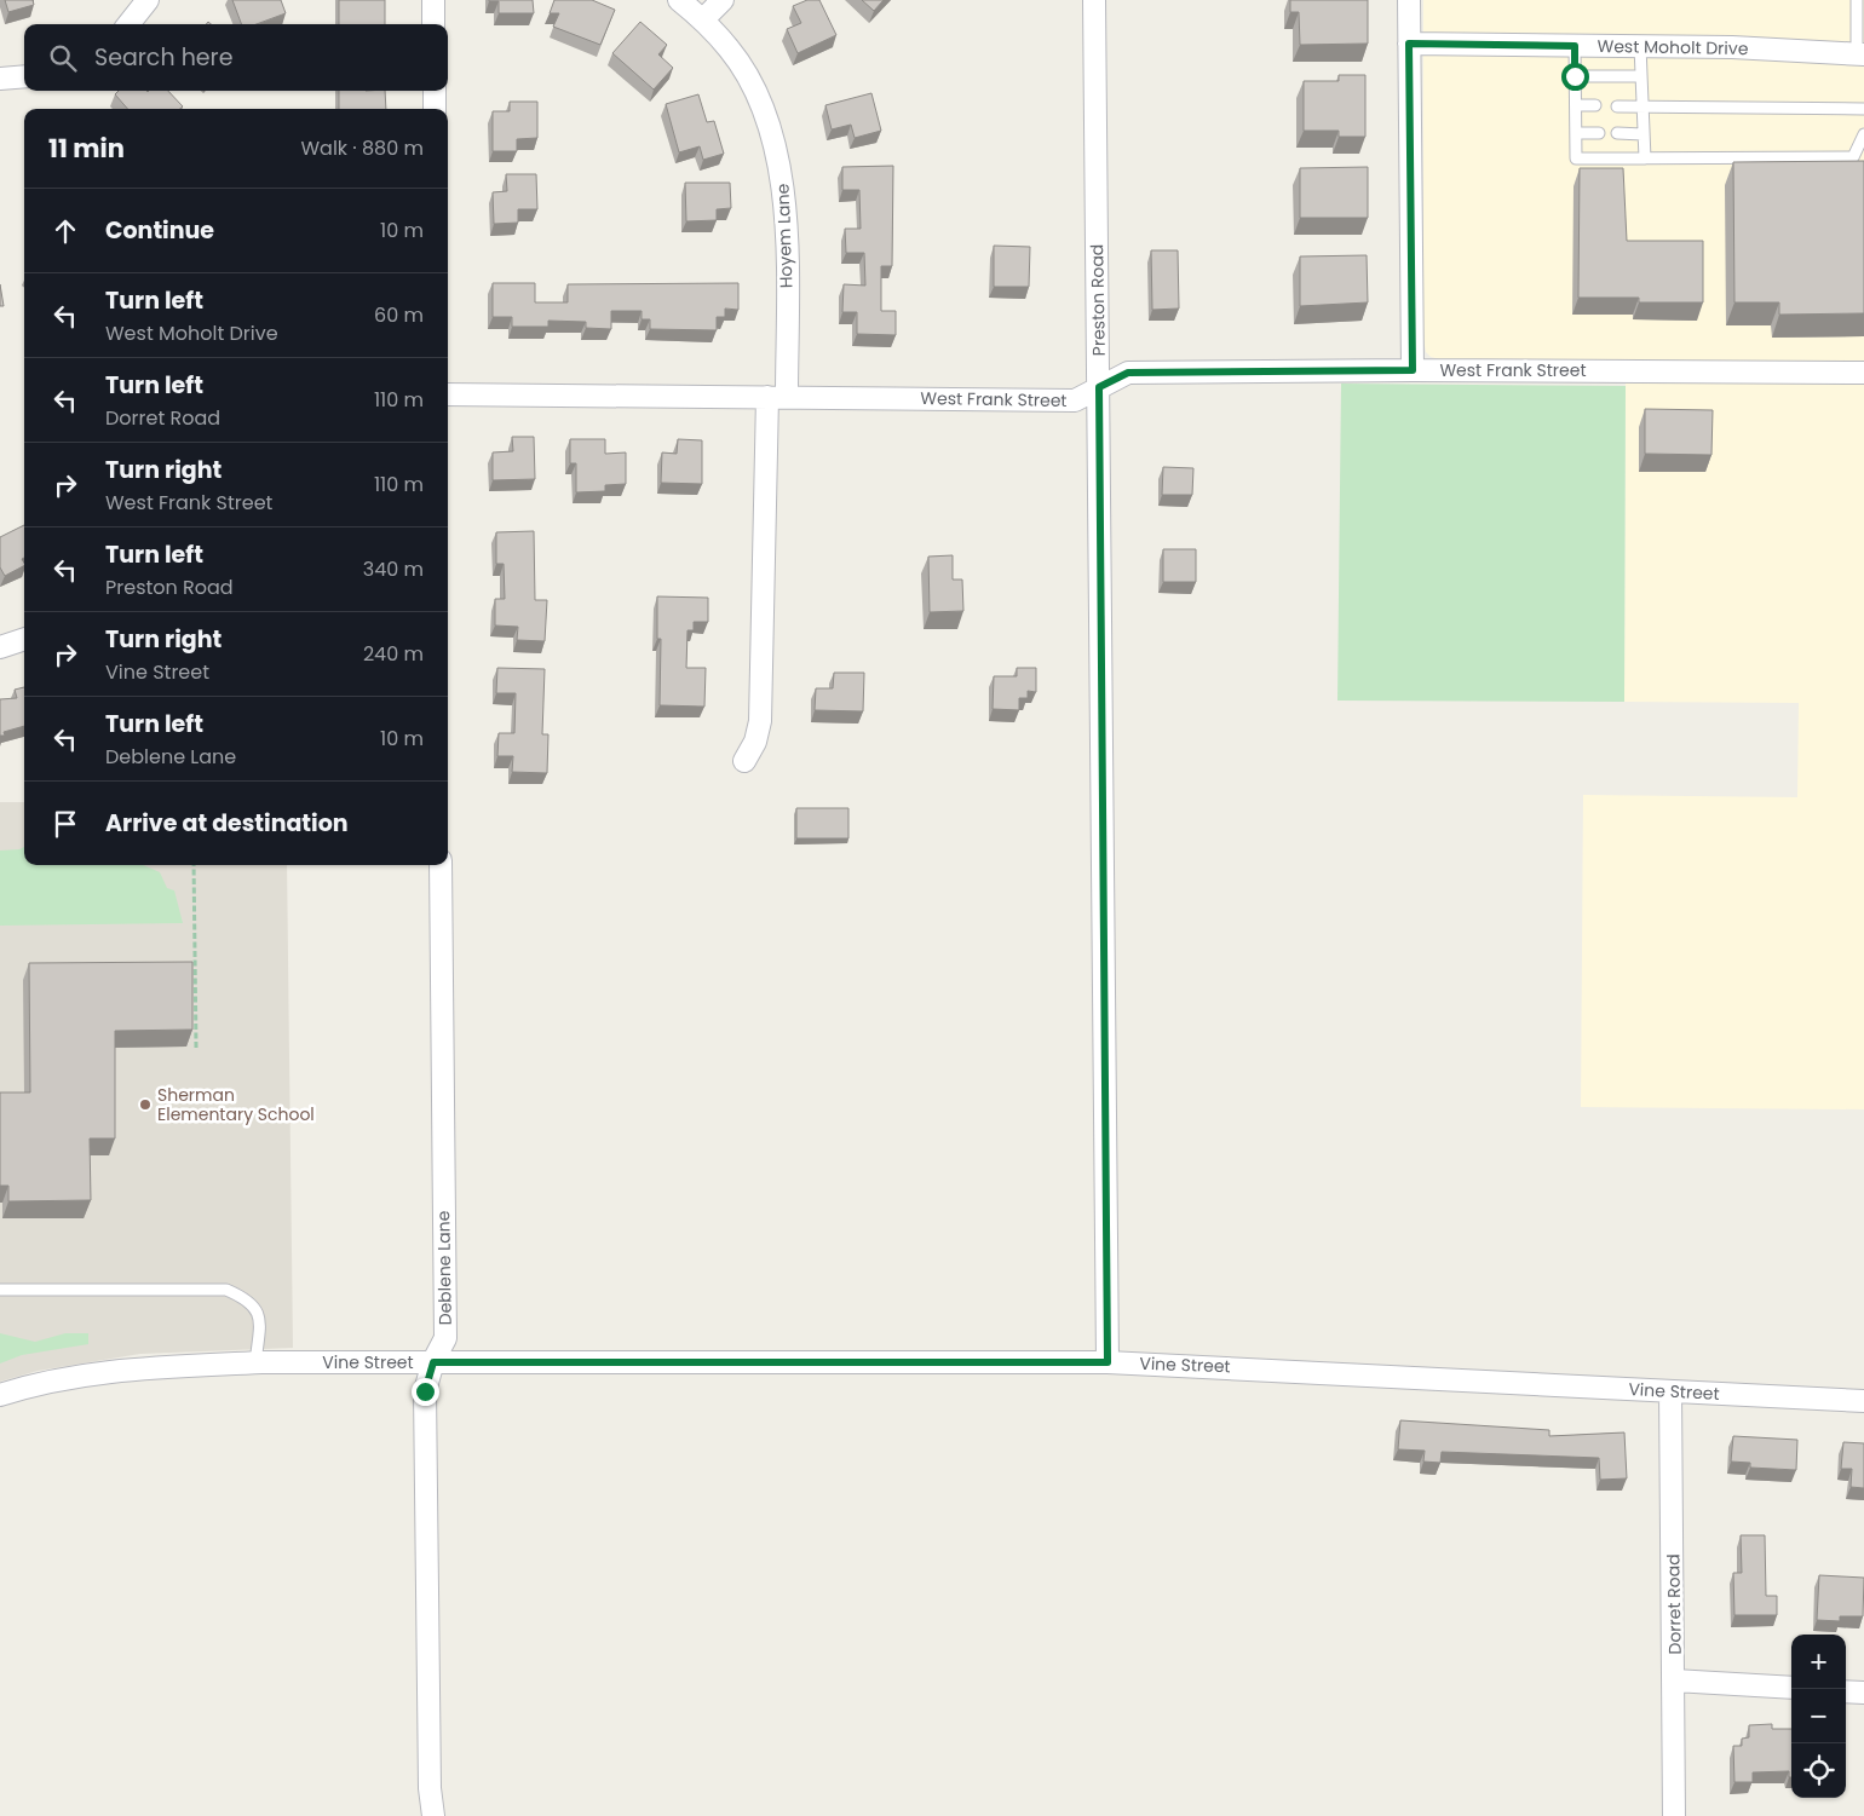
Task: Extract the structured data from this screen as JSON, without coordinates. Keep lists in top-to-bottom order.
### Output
{
  "streets": {
    "street": [
      "West Moholt Drive",
      "Hoyem Lane",
      "Preston Road",
      "West Frank Street",
      "Deblene Lane",
      "Vine Street",
      "Dorret Road"
    ]
  },
  "crossings": [
    ["Hoyem Lane", "West Frank Street"],
    ["Preston Road", "West Frank Street"],
    ["Preston Road", "Vine Street"],
    ["Deblene Lane", "Vine Street"],
    ["Vine Street", "Dorret Road"]
  ],
  "places": ["Sherman Elementary School"],
  "page": {
    "search": "Search here",
    "heading": ["11 min", "Walk · 880 m"],
    "list": [
      ["Continue", "10 m"],
      ["Turn left", "West Moholt Drive", "60 m"],
      ["Turn left", "Dorret Road", "110 m"],
      ["Turn right", "West Frank Street", "110 m"],
      ["Turn left", "Preston Road", "340 m"],
      ["Turn right", "Vine Street", "240 m"],
      ["Turn left", "Deblene Lane", "10 m"],
      "Arrive at destination"
    ],
    "map_buttons": ["+", "−"]
  }
}
